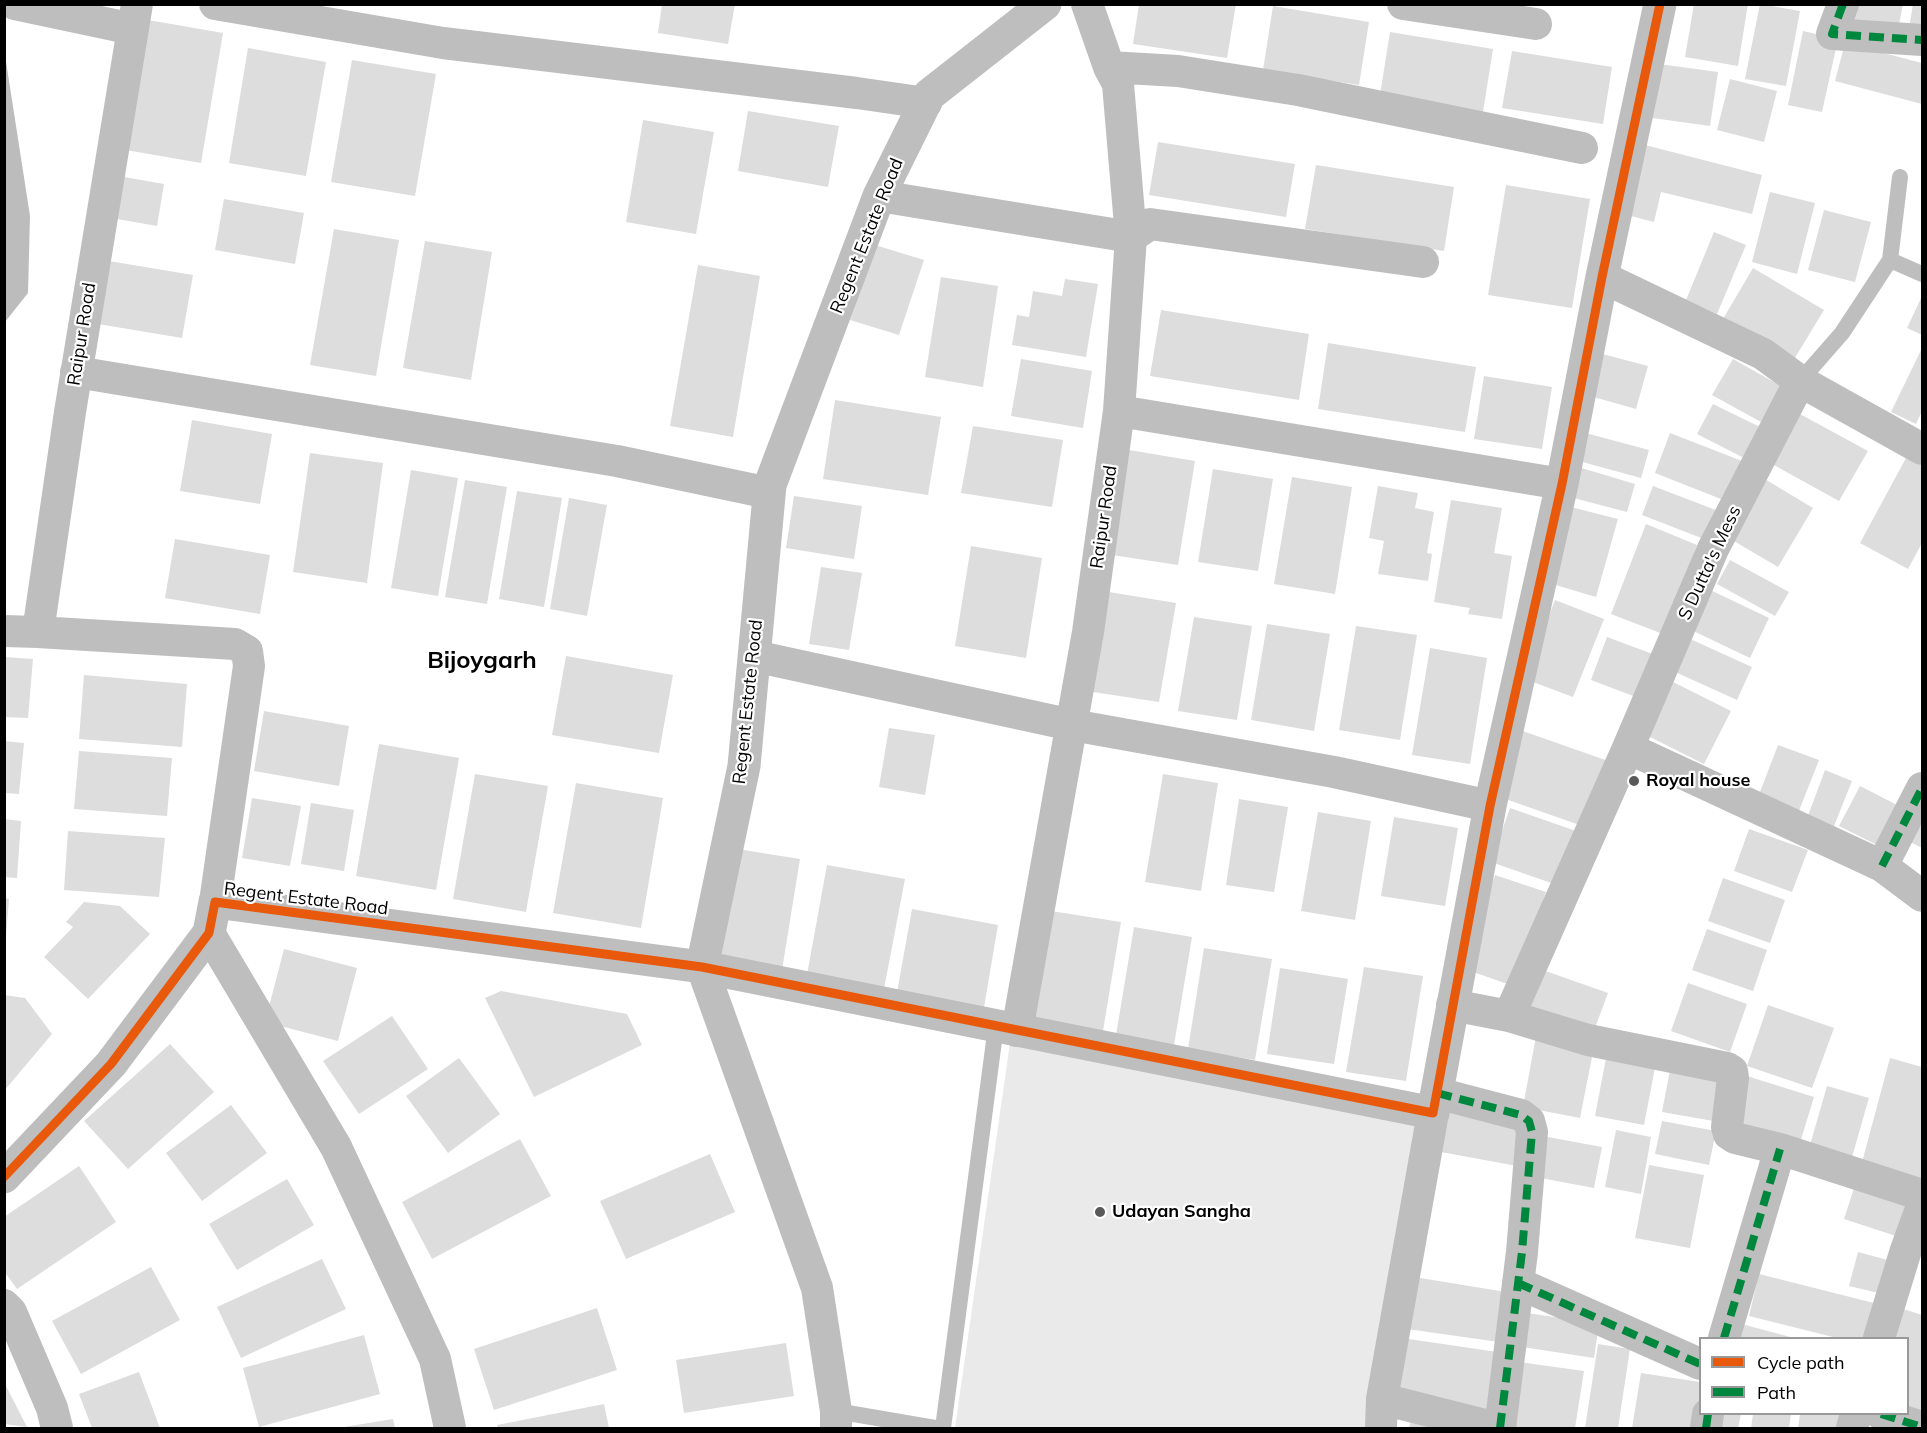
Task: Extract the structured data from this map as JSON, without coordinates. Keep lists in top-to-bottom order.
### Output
{
  "streets": {
    "street": ["Regent Estate Road", "Raipur Road", "S Dutta's Mess"]
  },
  "districts": ["Bijoygarh"],
  "places": ["Royal house", "Udayan Sangha"],
  "legend": ["Cycle path", "Path"]
}
